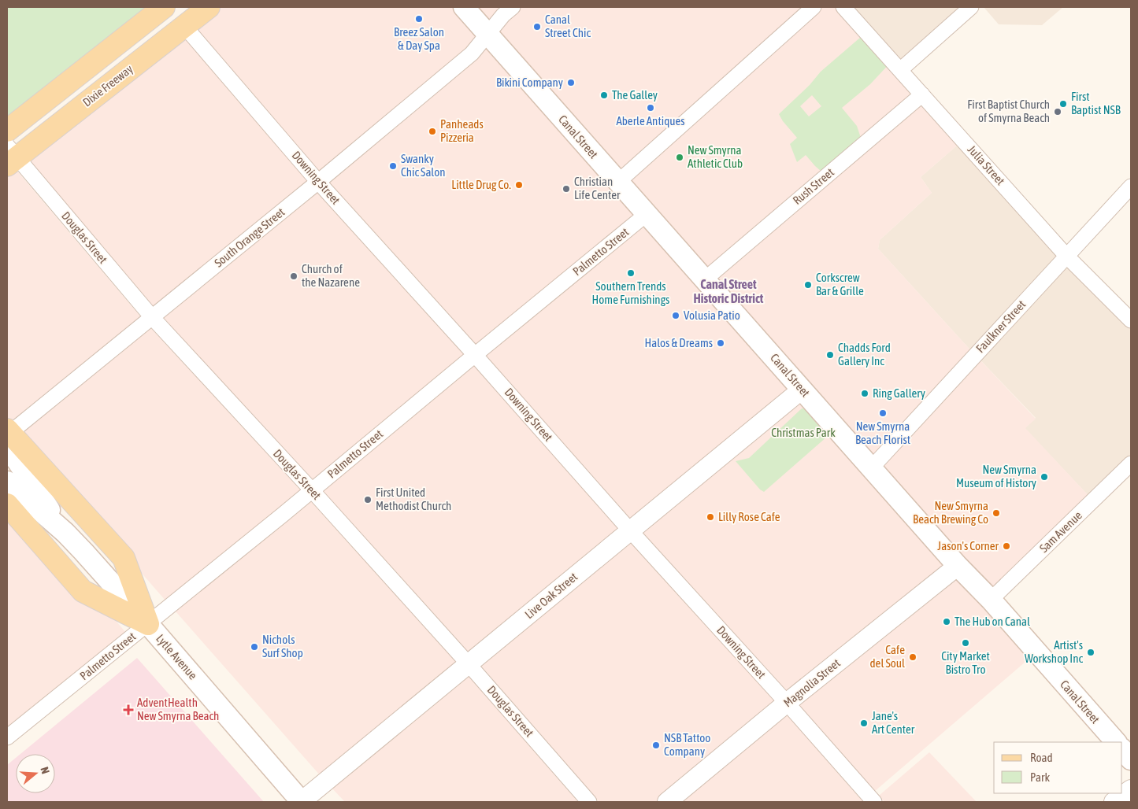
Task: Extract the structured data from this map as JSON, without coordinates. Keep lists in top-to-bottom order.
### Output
{
  "streets": {
    "main road": ["Dixie Freeway", "Canal Street", "Lytle Avenue"],
    "street": [
      "Julia Street",
      "Downing Street",
      "Rush Street",
      "Douglas Street",
      "South Orange Street",
      "Palmetto Street",
      "Faulkner Street",
      "Sam Avenue",
      "Live Oak Street",
      "Magnolia Street"
    ]
  },
  "crossings": [
    ["Dixie Freeway", "Downing Street"],
    ["Dixie Freeway", "Douglas Street"],
    ["Canal Street", "Rush Street"],
    ["Canal Street", "South Orange Street"],
    ["Canal Street", "Palmetto Street"],
    ["Canal Street", "Faulkner Street"],
    ["Canal Street", "Sam Avenue"],
    ["Canal Street", "Live Oak Street"],
    ["Canal Street", "Magnolia Street"],
    ["Julia Street", "Rush Street"],
    ["Julia Street", "Faulkner Street"],
    ["Downing Street", "South Orange Street"],
    ["Downing Street", "Palmetto Street"],
    ["Downing Street", "Live Oak Street"],
    ["Downing Street", "Magnolia Street"],
    ["Douglas Street", "South Orange Street"],
    ["Douglas Street", "Palmetto Street"],
    ["Douglas Street", "Live Oak Street"],
    ["South Orange Street", "Lytle Avenue"],
    ["Palmetto Street", "Lytle Avenue"],
    ["Live Oak Street", "Lytle Avenue"]
  ],
  "districts": ["Canal Street Historic District"],
  "parks": ["Christmas Park"],
  "places": {
    "other": [
      "Breez Salon & Day Spa",
      "Canal Street Chic",
      "Bikini Company",
      "The Galley",
      "First Baptist NSB",
      "Aberle Antiques",
      "First Baptist Church of Smyrna Beach",
      "Panheads Pizzeria",
      "New Smyrna Athletic Club",
      "Swanky Chic Salon",
      "Little Drug Co.",
      "Christian Life Center",
      "Southern Trends Home Furnishings",
      "Church of the Nazarene",
      "Corkscrew Bar & Grille",
      "Volusia Patio",
      "Halos & Dreams",
      "Chadds Ford Gallery Inc",
      "Ring Gallery",
      "New Smyrna Beach Florist",
      "New Smyrna Museum of History",
      "First United Methodist Church",
      "New Smyrna Beach Brewing Co",
      "Lilly Rose Cafe",
      "Jason's Corner",
      "The Hub on Canal",
      "City Market Bistro Tro",
      "Nichols Surf Shop",
      "Artist's Workshop Inc",
      "Cafe del Soul",
      "Jane's Art Center",
      "NSB Tattoo Company"
    ],
    "health": ["AdventHealth New Smyrna Beach"]
  },
  "legend": ["Road", "Park"],
  "north": "right"
}
